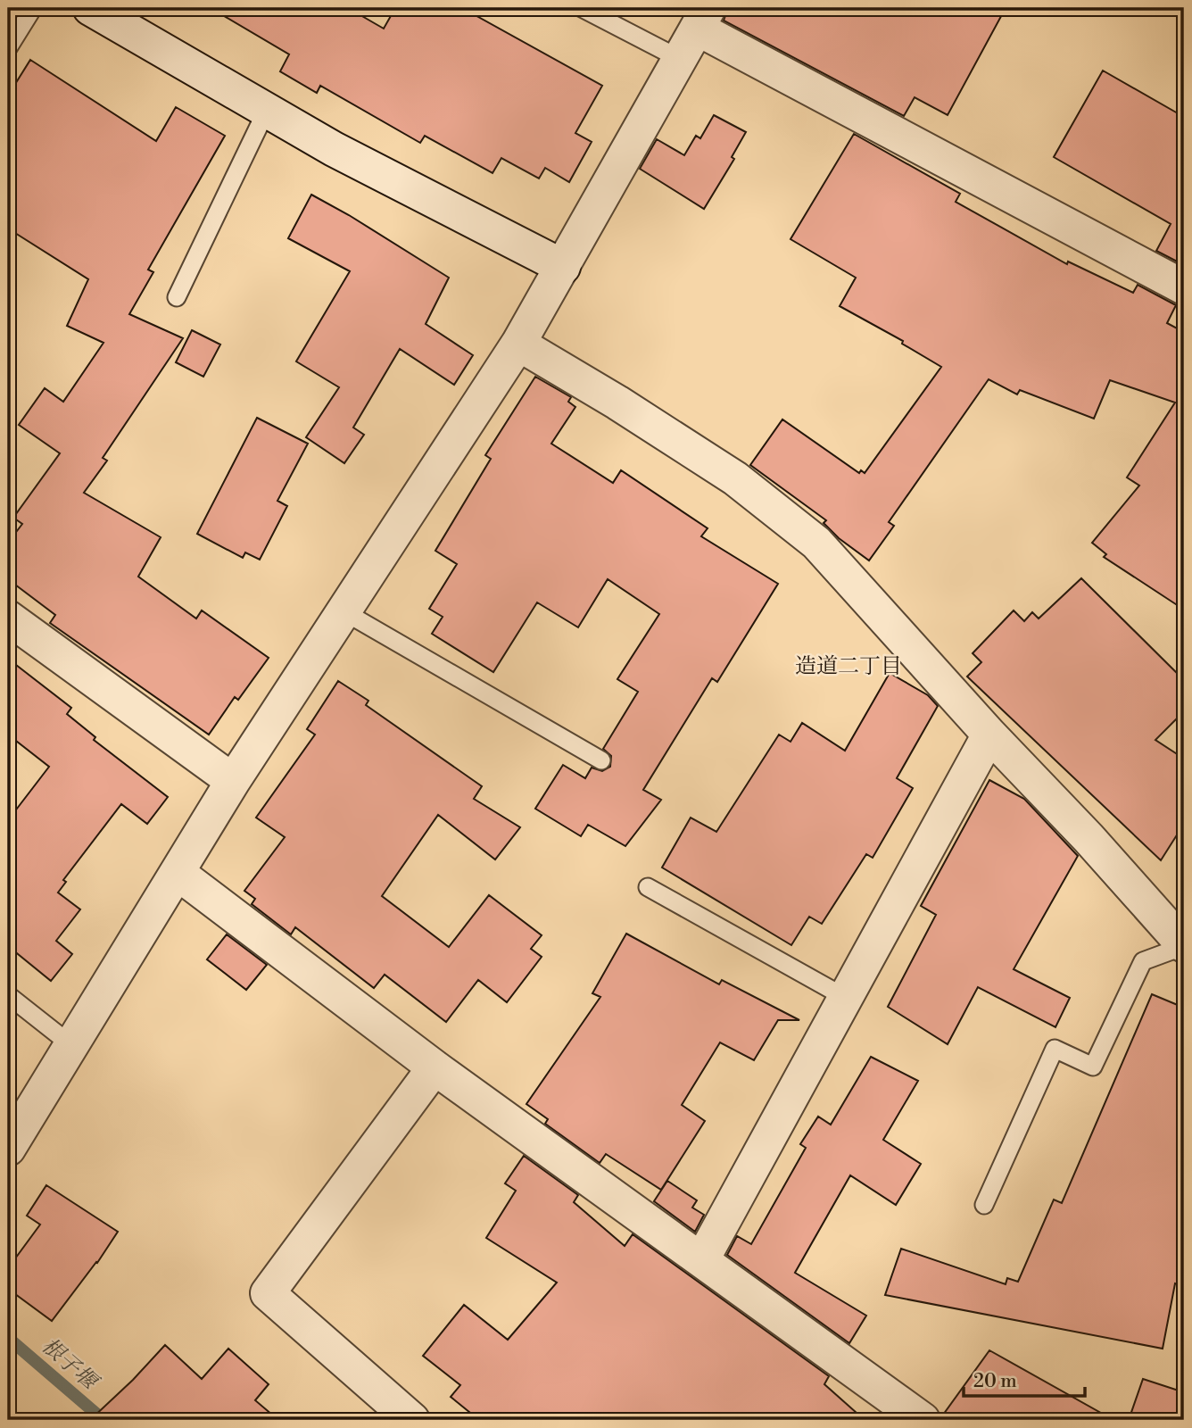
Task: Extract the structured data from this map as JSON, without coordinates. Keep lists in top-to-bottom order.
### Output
{
  "districts": ["造道二丁目"],
  "water": ["根子堰"],
  "scale_bar": "20 m"
}
